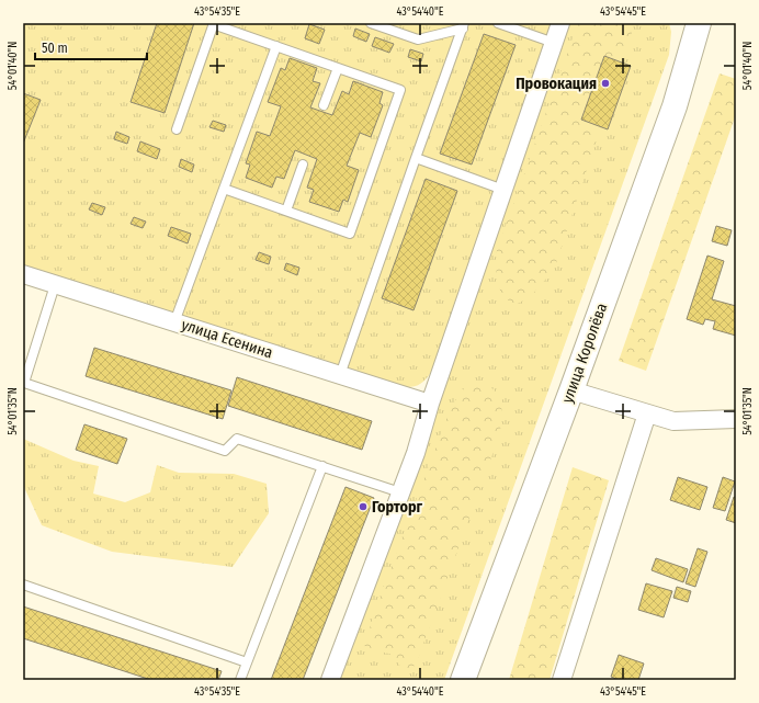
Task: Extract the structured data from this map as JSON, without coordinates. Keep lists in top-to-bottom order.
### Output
{
  "streets": {
    "main road": ["улица Королёва"],
    "street": ["улица Есенина"]
  },
  "places": ["Провокация", "Горторг"],
  "scale_bar": "50 m",
  "coordinates": [
    "43°54'35\"E",
    "43°54'40\"E",
    "43°54'45\"E",
    "54°01'40\"N",
    "54°01'35\"N"
  ]
}
